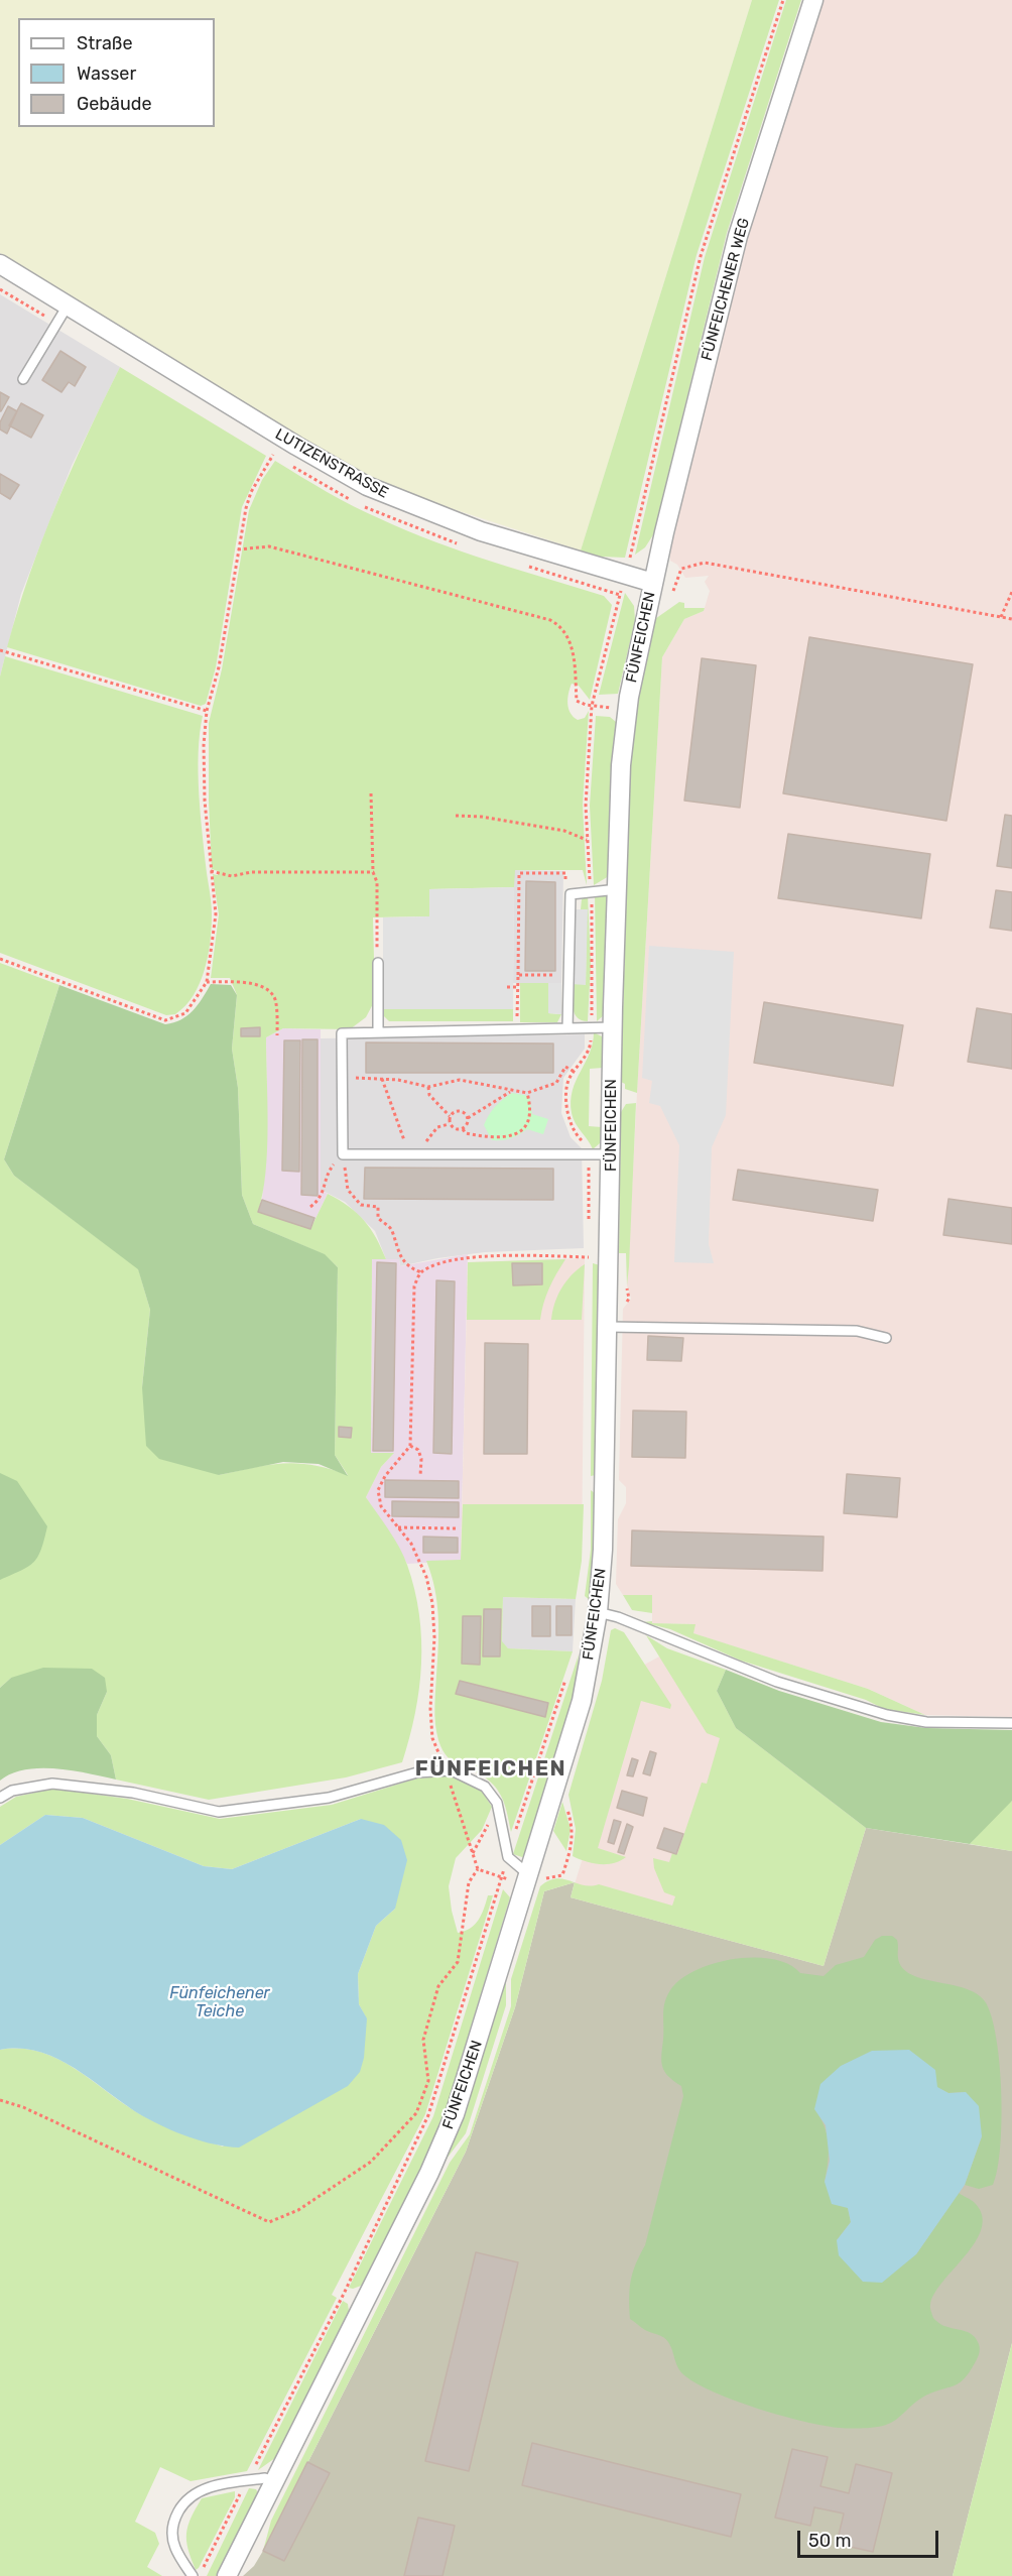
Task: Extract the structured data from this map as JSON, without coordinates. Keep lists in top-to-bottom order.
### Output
{
  "streets": {
    "street": ["FÜNFEICHENER WEG", "LUTIZENSTRASSE", "FÜNFEICHEN"]
  },
  "crossings": [
    ["FÜNFEICHENER WEG", "LUTIZENSTRASSE"],
    ["FÜNFEICHENER WEG", "FÜNFEICHEN"],
    ["LUTIZENSTRASSE", "FÜNFEICHEN"]
  ],
  "districts": ["FÜNFEICHEN"],
  "water": ["Fünfeichener Teiche"],
  "legend": ["Straße", "Wasser", "Gebäude"],
  "scale_bar": "50 m"
}
